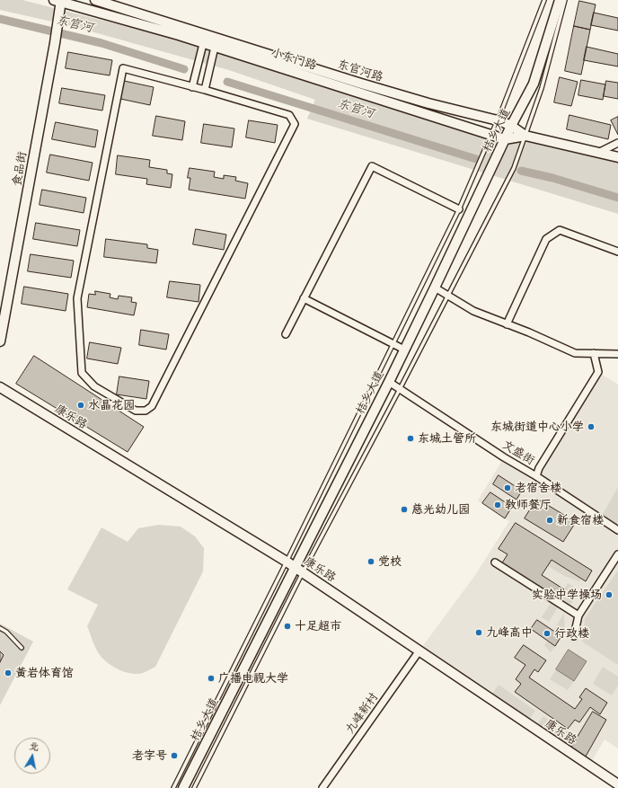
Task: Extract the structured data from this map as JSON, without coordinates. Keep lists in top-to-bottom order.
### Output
{
  "streets": {
    "street": [
      "小东门路",
      "东官河路",
      "桔乡大道",
      "食品街",
      "康乐路",
      "文盛街",
      "九峰新村"
    ]
  },
  "crossings": [
    ["小东门路", "东官河路"],
    ["小东门路", "桔乡大道"],
    ["东官河路", "桔乡大道"],
    ["桔乡大道", "康乐路"],
    ["桔乡大道", "文盛街"],
    ["康乐路", "九峰新村"]
  ],
  "water": ["东官河"],
  "places": [
    "水晶花园",
    "东城街道中心小学",
    "东城土管所",
    "老宿舍楼",
    "教师餐厅",
    "慈光幼儿园",
    "新食宿楼",
    "党校",
    "实验中学操场",
    "十足超市",
    "九峰高中",
    "行政楼",
    "黄岩体育馆",
    "广播电视大学",
    "老字号"
  ],
  "north": "top"
}
